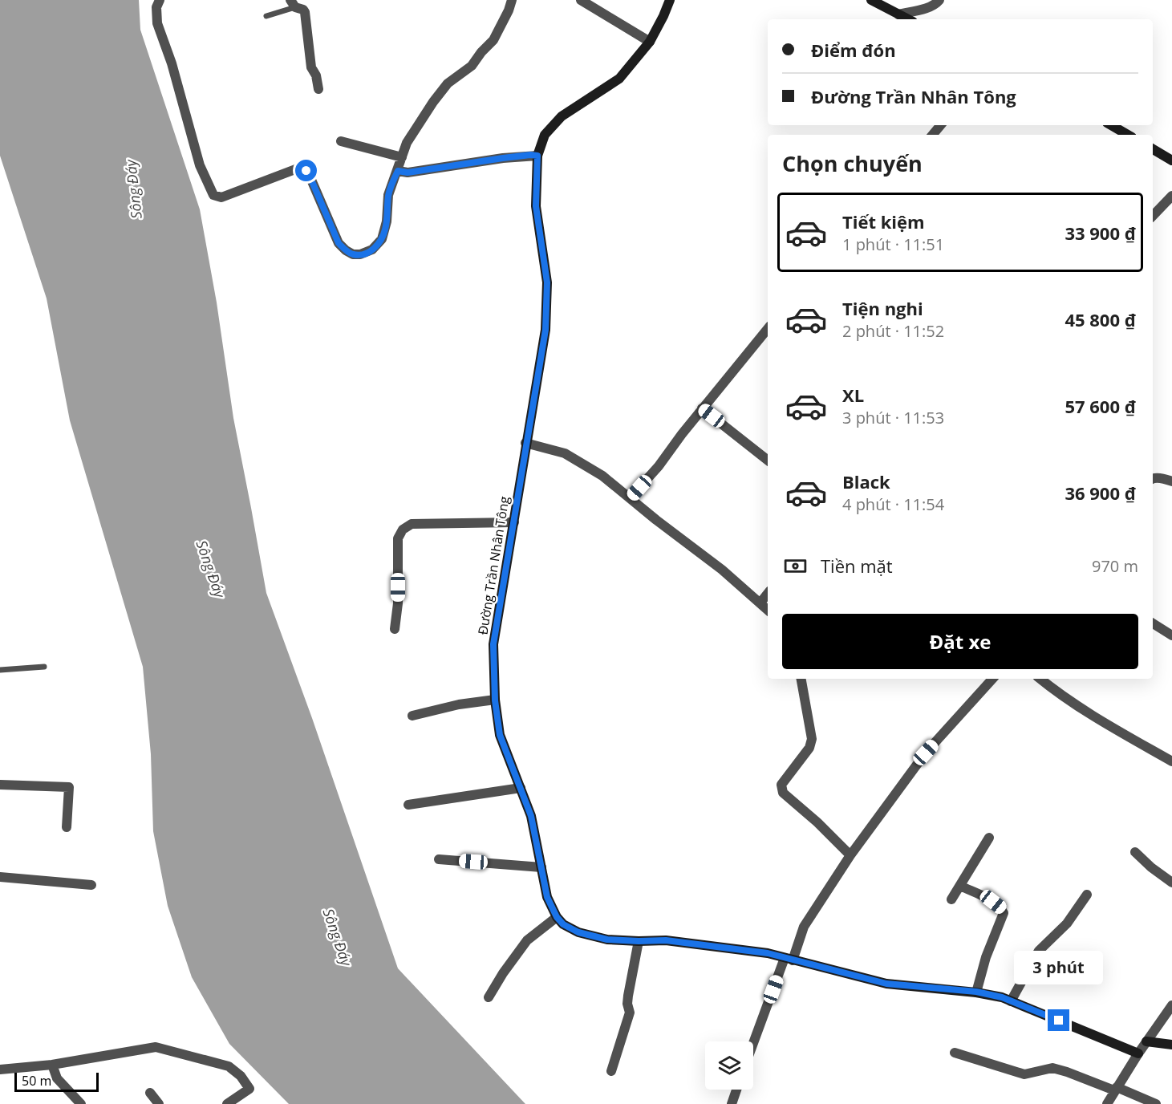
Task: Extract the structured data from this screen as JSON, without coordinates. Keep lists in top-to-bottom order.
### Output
{
  "streets": {
    "street": ["Đường Trần Nhân Tông"]
  },
  "water": ["Sông Đáy"],
  "scale_bar": "50 m",
  "page": {
    "banner": ["Điểm đón", "Đường Trần Nhân Tông"],
    "heading": "Chọn chuyến",
    "list": [
      {
        "name": "Tiết kiệm",
        "note": "1 phút · 11:51",
        "value": "33 900 ₫"
      },
      {
        "name": "Tiện nghi",
        "note": "2 phút · 11:52",
        "value": "45 800 ₫"
      },
      {
        "name": "XL",
        "note": "3 phút · 11:53",
        "value": "57 600 ₫"
      },
      {
        "name": "Black",
        "note": "4 phút · 11:54",
        "value": "36 900 ₫"
      }
    ],
    "pay": ["Tiền mặt", "970 m"],
    "buttons": "Đặt xe",
    "bubble": "3 phút",
    "scale": "50 m"
  }
}
